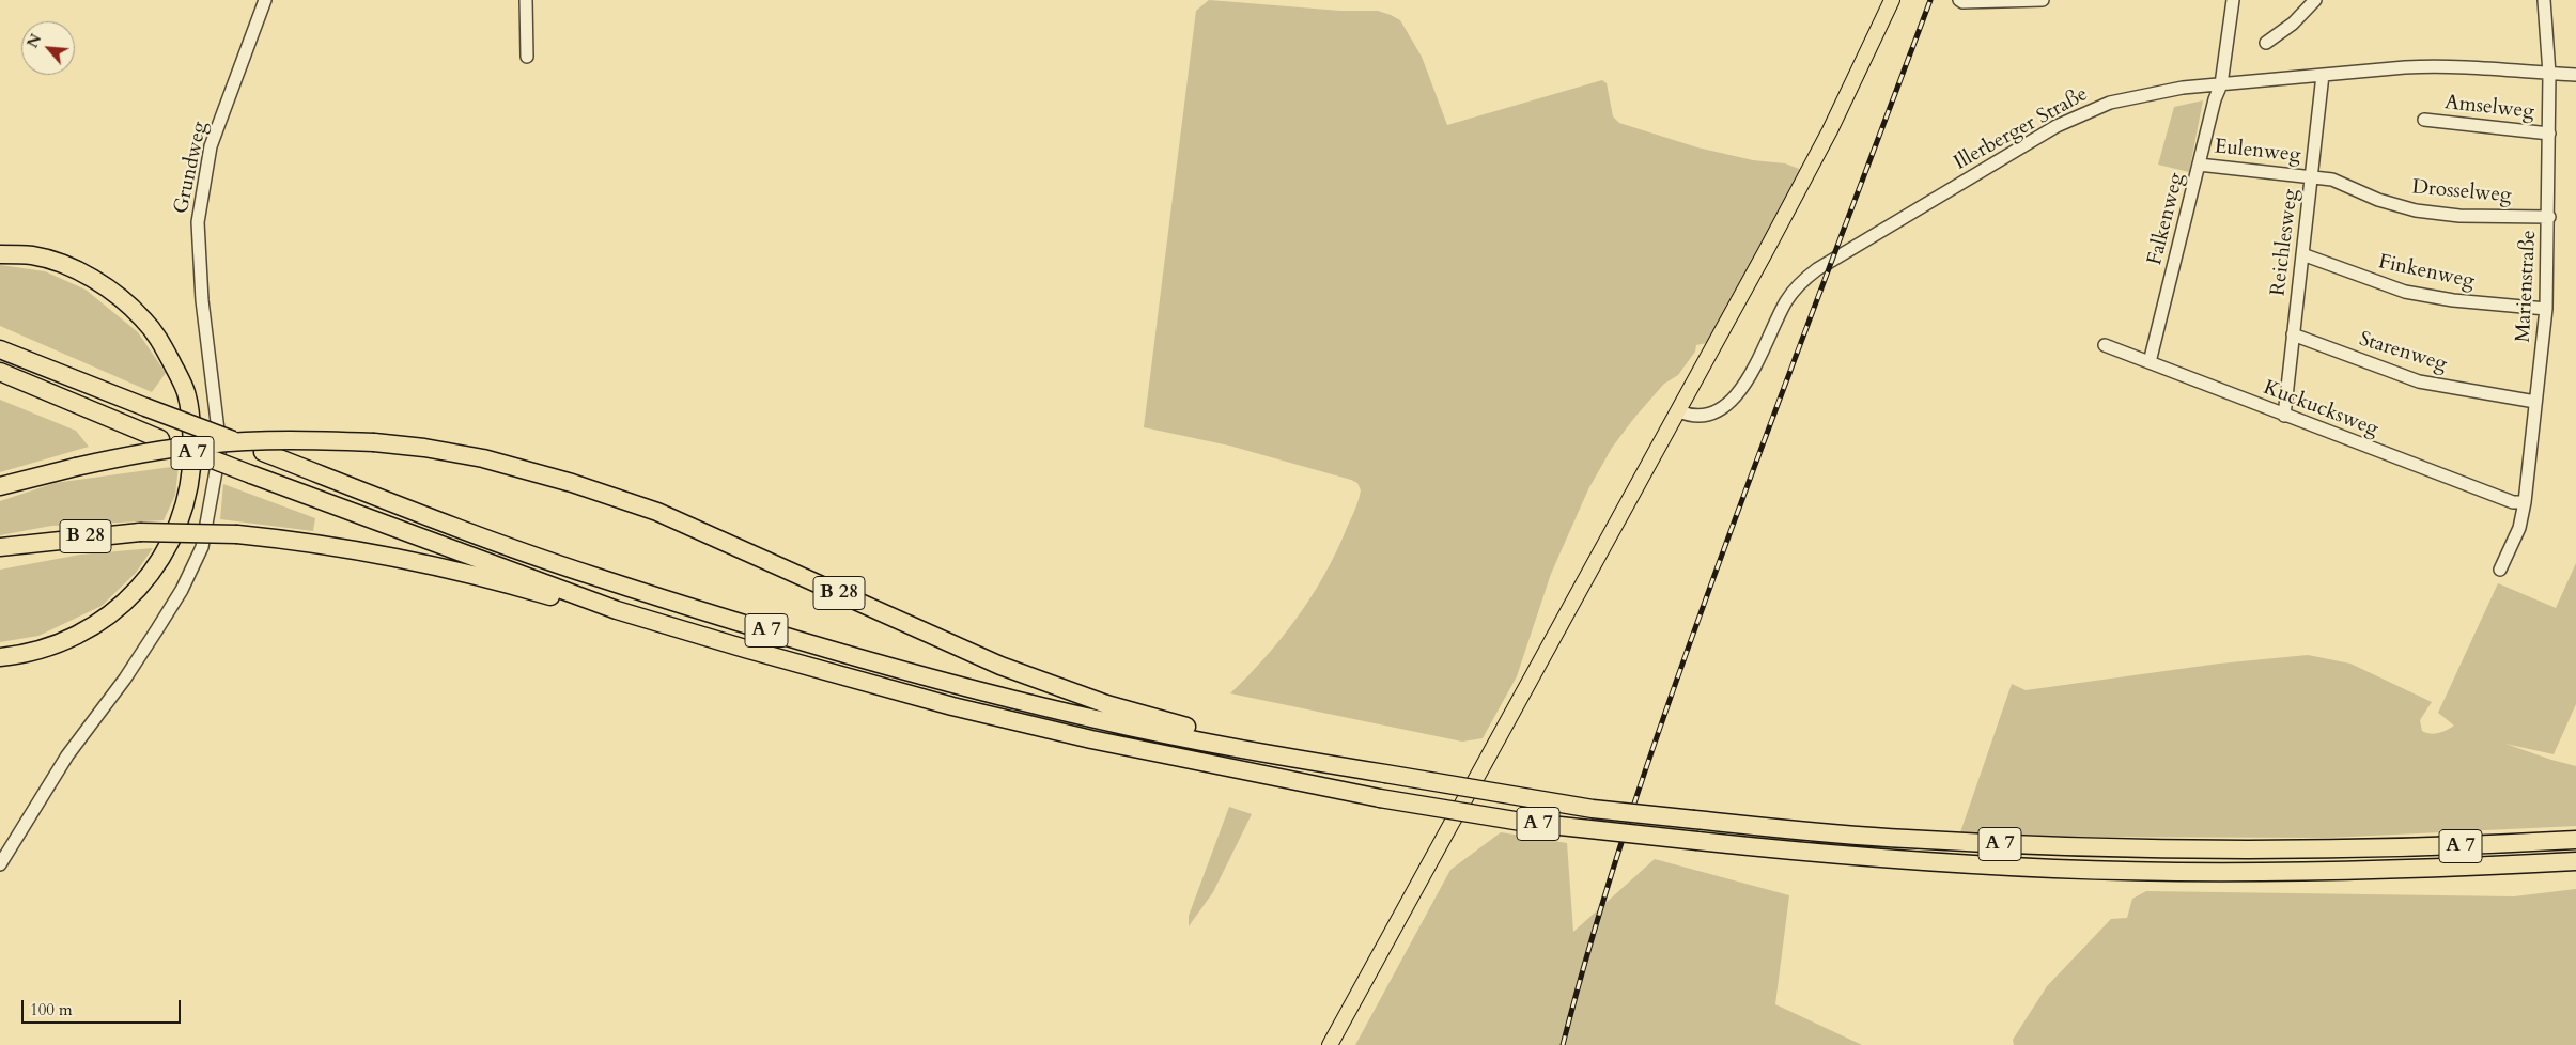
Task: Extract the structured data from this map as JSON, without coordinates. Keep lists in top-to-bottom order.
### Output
{
  "streets": {
    "highway": ["A 7", "B 28"],
    "street": [
      "Amselweg",
      "Illerberger Straße",
      "Eulenweg",
      "Grundweg",
      "Drosselweg",
      "Falkenweg",
      "Reichlesweg",
      "Finkenweg",
      "Marienstraße",
      "Starenweg",
      "Kuckucksweg"
    ]
  },
  "crossings": [
    ["Amselweg", "Marienstraße"],
    ["Illerberger Straße", "Falkenweg"],
    ["Illerberger Straße", "Reichlesweg"],
    ["Illerberger Straße", "Marienstraße"],
    ["Eulenweg", "Drosselweg"],
    ["Eulenweg", "Falkenweg"],
    ["Eulenweg", "Reichlesweg"],
    ["Drosselweg", "Reichlesweg"],
    ["Drosselweg", "Marienstraße"],
    ["Falkenweg", "Kuckucksweg"],
    ["Reichlesweg", "Finkenweg"],
    ["Reichlesweg", "Starenweg"],
    ["Reichlesweg", "Kuckucksweg"],
    ["Finkenweg", "Marienstraße"],
    ["Marienstraße", "Starenweg"],
    ["Marienstraße", "Kuckucksweg"],
    ["A 7", "B 28"]
  ],
  "scale_bar": "100 m",
  "north": "top left"
}
